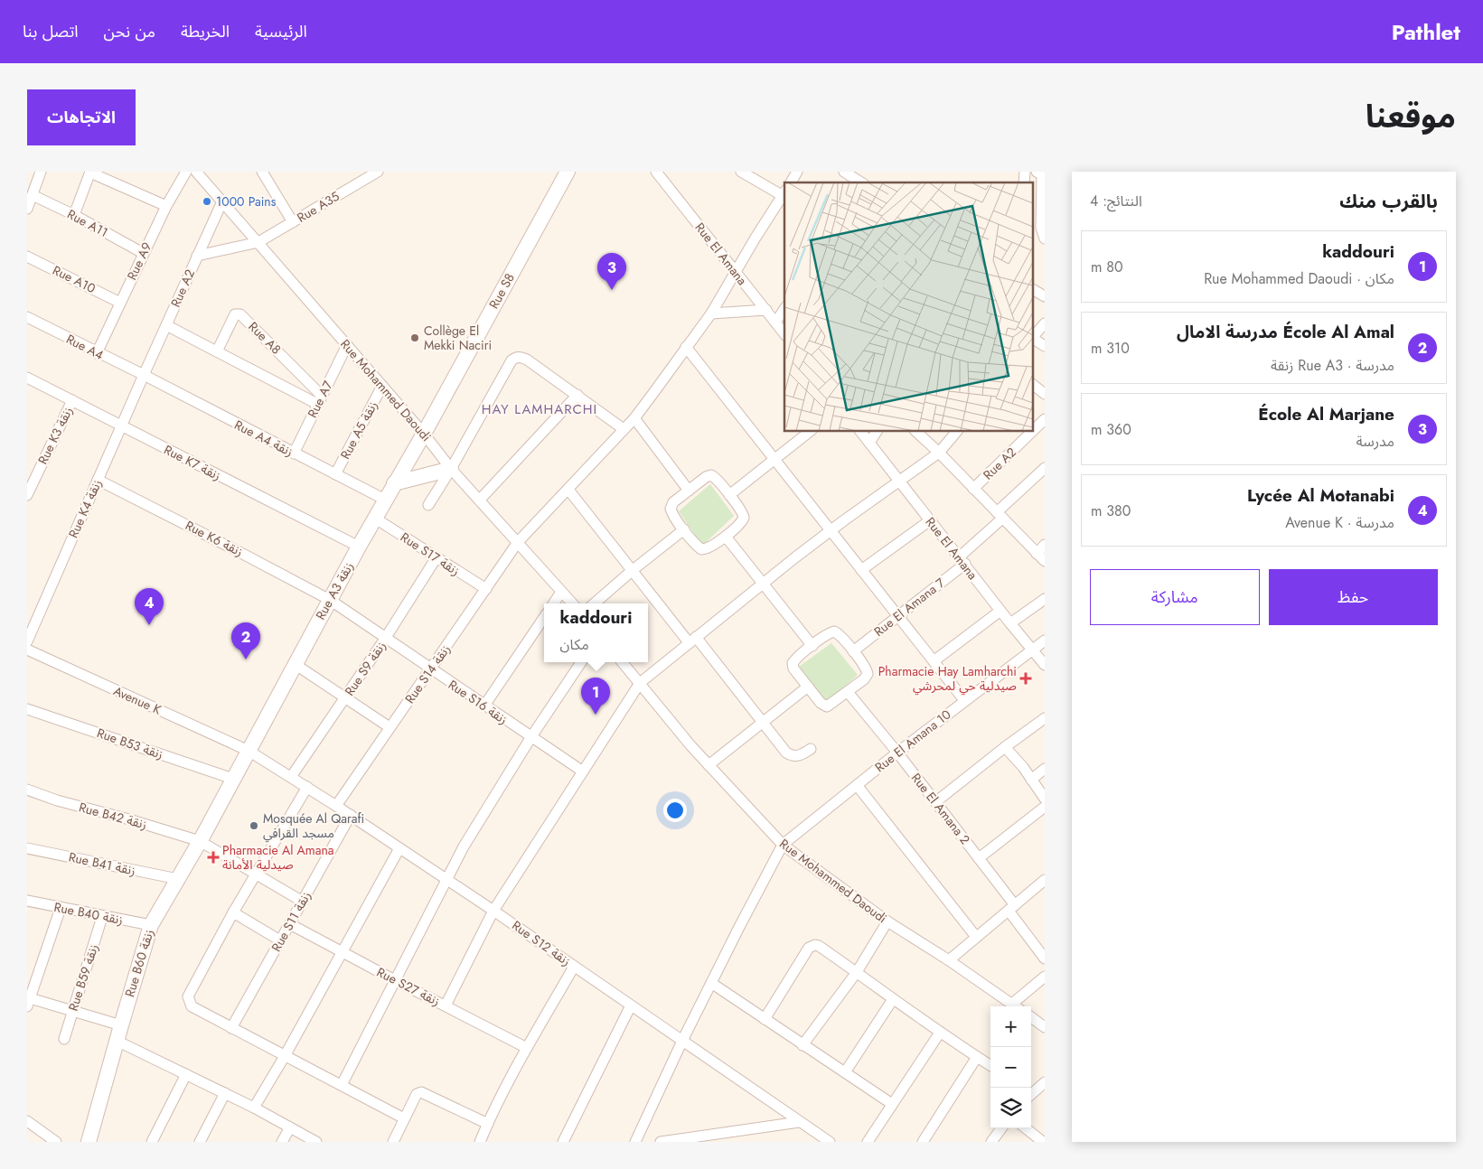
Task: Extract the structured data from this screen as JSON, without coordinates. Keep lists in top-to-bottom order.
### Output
{
  "streets": {
    "street": [
      "Rue A35",
      "Rue A11",
      "Rue El Amana",
      "Rue A9",
      "Rue A10",
      "Rue A2",
      "Rue S8",
      "Rue A8",
      "Rue A4",
      "Rue Mohammed Daoudi",
      "Rue A7",
      "Rue A5 زنقة",
      "Rue K3 زنقة",
      "Rue A4 زنقة",
      "Rue K7 زنقة",
      "Rue K4 زنقة",
      "Rue K6 زنقة",
      "Rue S17 زنقة",
      "Rue A3 زنقة",
      "Rue El Amana 7",
      "Rue S9 زنقة",
      "Rue S14 زنقة",
      "Avenue K",
      "Rue S16 زنقة",
      "Rue El Amana 10",
      "Rue B53 زنقة",
      "Rue El Amana 2",
      "Rue B42 زنقة",
      "Rue B41 زنقة",
      "Rue B40 زنقة",
      "Rue S11 زنقة",
      "Rue S12 زنقة",
      "Rue B60 زنقة",
      "Rue B59 زنقة",
      "Rue S27 زنقة"
    ]
  },
  "crossings": [
    ["Rue A35", "Rue A2"],
    ["Rue A35", "Rue Mohammed Daoudi"],
    ["Rue A11", "Rue A9"],
    ["Rue El Amana", "Rue El Amana 7"],
    ["Rue El Amana", "Rue S14 زنقة"],
    ["Rue El Amana", "Rue El Amana 10"],
    ["Rue A9", "Rue A10"],
    ["Rue A9", "Rue A4"],
    ["Rue A2", "Rue A4"],
    ["Rue A2", "Rue Mohammed Daoudi"],
    ["Rue A2", "Rue A4 زنقة"],
    ["Rue A2", "Rue K4 زنقة"],
    ["Rue S8", "Rue Mohammed Daoudi"],
    ["Rue S8", "Rue A3 زنقة"],
    ["Rue A8", "Rue A7"],
    ["Rue A4", "Rue A4 زنقة"],
    ["Rue A4", "Rue K4 زنقة"],
    ["Rue Mohammed Daoudi", "Rue A7"],
    ["Rue Mohammed Daoudi", "Rue A5 زنقة"],
    ["Rue Mohammed Daoudi", "Rue A3 زنقة"],
    ["Rue Mohammed Daoudi", "Rue S14 زنقة"],
    ["Rue Mohammed Daoudi", "Rue El Amana 10"],
    ["Rue A7", "Rue A4 زنقة"],
    ["Rue A5 زنقة", "Rue A4 زنقة"],
    ["Rue K3 زنقة", "Rue K7 زنقة"],
    ["Rue A4 زنقة", "Rue K4 زنقة"],
    ["Rue A4 زنقة", "Rue A3 زنقة"],
    ["Rue K7 زنقة", "Rue K4 زنقة"],
    ["Rue K7 زنقة", "Rue A3 زنقة"],
    ["Rue K4 زنقة", "Rue K6 زنقة"],
    ["Rue K6 زنقة", "Rue A3 زنقة"],
    ["Rue K6 زنقة", "Rue S16 زنقة"],
    ["Rue S17 زنقة", "Rue A3 زنقة"],
    ["Rue S17 زنقة", "Rue S9 زنقة"],
    ["Rue S17 زنقة", "Rue S14 زنقة"],
    ["Rue A3 زنقة", "Avenue K"],
    ["Rue A3 زنقة", "Rue S16 زنقة"],
    ["Rue A3 زنقة", "Rue S12 زنقة"],
    ["Rue A3 زنقة", "Rue B60 زنقة"],
    ["Rue El Amana 7", "Rue El Amana 2"],
    ["Rue S9 زنقة", "Rue S16 زنقة"],
    ["Rue S9 زنقة", "Rue S12 زنقة"],
    ["Rue S14 زنقة", "Rue S16 زنقة"],
    ["Rue S14 زنقة", "Rue S12 زنقة"],
    ["Avenue K", "Rue S12 زنقة"],
    ["Avenue K", "Rue B60 زنقة"],
    ["Rue El Amana 10", "Rue El Amana 2"],
    ["Rue B53 زنقة", "Rue B60 زنقة"],
    ["Rue B42 زنقة", "Rue S11 زنقة"],
    ["Rue B42 زنقة", "Rue B60 زنقة"],
    ["Rue B41 زنقة", "Rue B60 زنقة"],
    ["Rue B40 زنقة", "Rue B60 زنقة"],
    ["Rue B40 زنقة", "Rue B59 زنقة"],
    ["Rue S11 زنقة", "Rue S12 زنقة"],
    ["Rue S11 زنقة", "Rue S27 زنقة"],
    ["Rue S12 زنقة", "Rue B60 زنقة"]
  ],
  "districts": ["HAY LAMHARCHI"],
  "places": {
    "other": ["1000 Pains", "Collège El Mekki Naciri", "Mosquée Al Qarafi مسجد القرافي"],
    "health": ["Pharmacie Hay Lamharchi صيدلية حي لمحرشي", "Pharmacie Al Amana صيدلية الأمانة"]
  },
  "page": {
    "header": "Pathlet",
    "nav": [
      "الرئيسية",
      "الخريطة",
      "من نحن",
      "اتصل بنا"
    ],
    "title": "موقعنا",
    "buttons": [
      "الاتجاهات",
      ["حفظ", "مشاركة"]
    ],
    "heading": ["بالقرب منك", "النتائج: 4"],
    "list": [
      {
        "mark": "1",
        "name": "kaddouri",
        "note": "مكان · Rue Mohammed Daoudi",
        "value": "80 m"
      },
      {
        "mark": "2",
        "name": "École Al Amal مدرسة الامال",
        "note": "مدرسة · Rue A3 زنقة",
        "value": "310 m"
      },
      {
        "mark": "3",
        "name": "École Al Marjane",
        "note": "مدرسة",
        "value": "360 m"
      },
      {
        "mark": "4",
        "name": "Lycée Al Motanabi",
        "note": "مدرسة · Avenue K",
        "value": "380 m"
      }
    ],
    "pins": [
      "3",
      "4",
      "2",
      "1"
    ],
    "popup": ["kaddouri", "مكان"],
    "map_buttons": ["+", "−"]
  }
}
